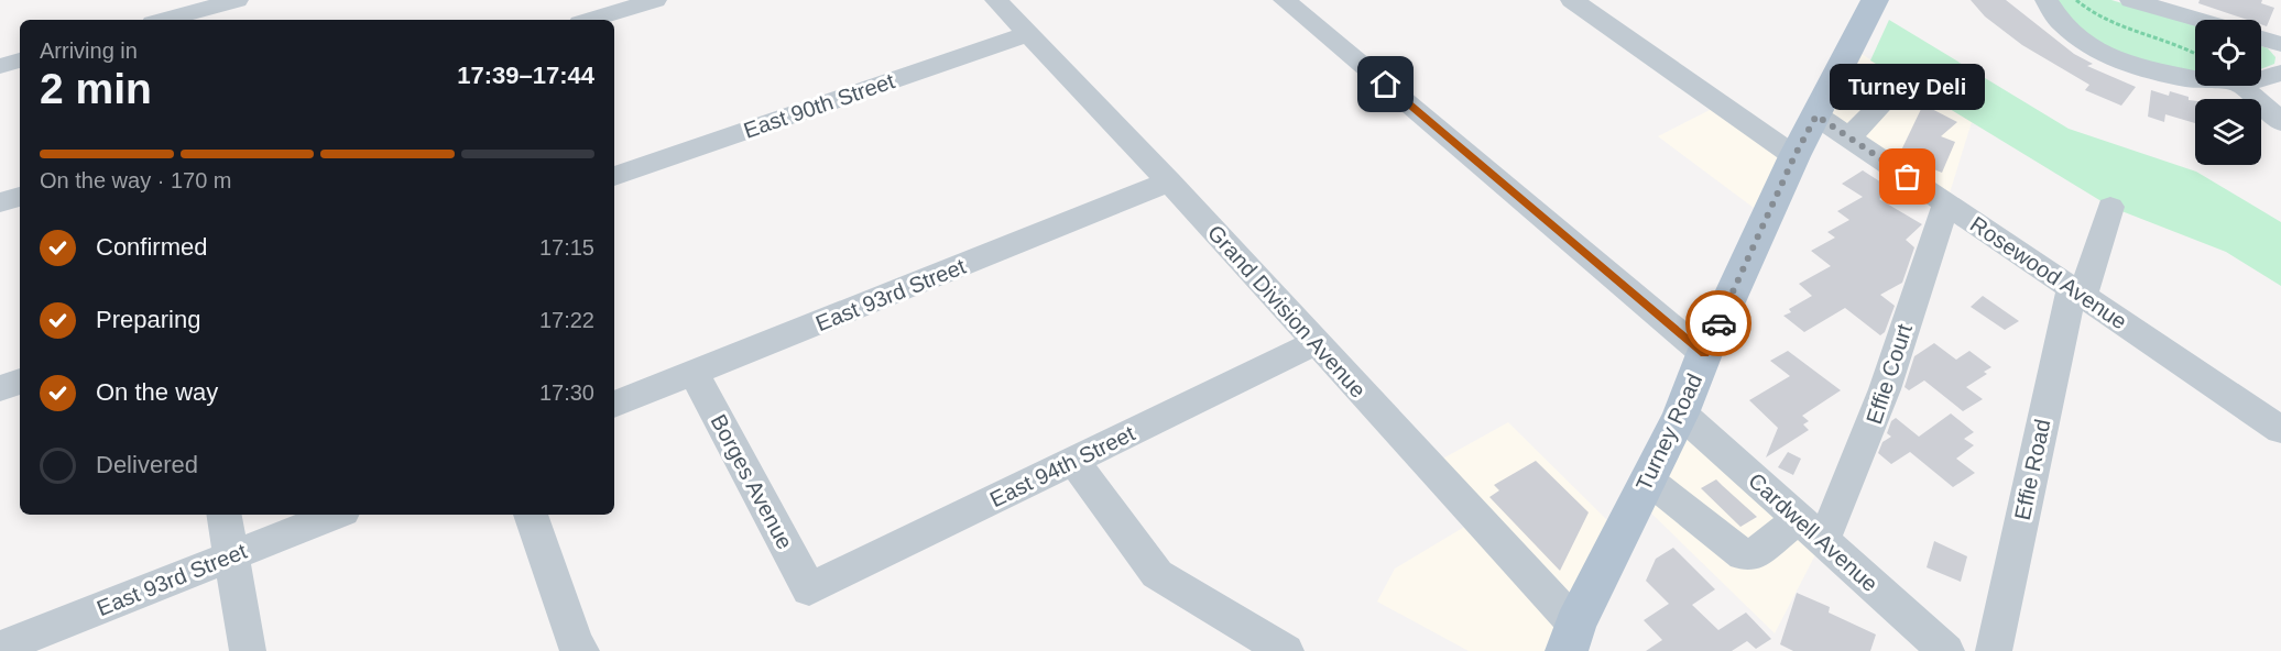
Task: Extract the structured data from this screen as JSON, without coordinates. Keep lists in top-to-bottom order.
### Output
{
  "streets": {
    "main road": ["Turney Road"],
    "street": [
      "East 90th Street",
      "Rosewood Avenue",
      "East 93rd Street",
      "Grand Division Avenue",
      "Effie Court",
      "East 94th Street",
      "Effie Road",
      "Borges Avenue",
      "Cardwell Avenue"
    ]
  },
  "crossings": [
    ["East 90th Street", "Grand Division Avenue"],
    ["Rosewood Avenue", "Effie Court"],
    ["Rosewood Avenue", "Turney Road"],
    ["Rosewood Avenue", "Effie Road"],
    ["East 93rd Street", "Grand Division Avenue"],
    ["East 93rd Street", "Borges Avenue"],
    ["Grand Division Avenue", "Turney Road"],
    ["Grand Division Avenue", "East 94th Street"],
    ["Effie Court", "Cardwell Avenue"],
    ["Turney Road", "Cardwell Avenue"],
    ["East 94th Street", "Borges Avenue"]
  ],
  "places": ["Turney Deli"],
  "page": {
    "heading": ["2 min", "Arriving in", "17:39–17:44"],
    "bubble": "Turney Deli",
    "bar": "On the way · 170 m",
    "list": [
      ["Confirmed", "17:15"],
      ["Preparing", "17:22"],
      ["On the way", "17:30"],
      "Delivered"
    ]
  }
}
